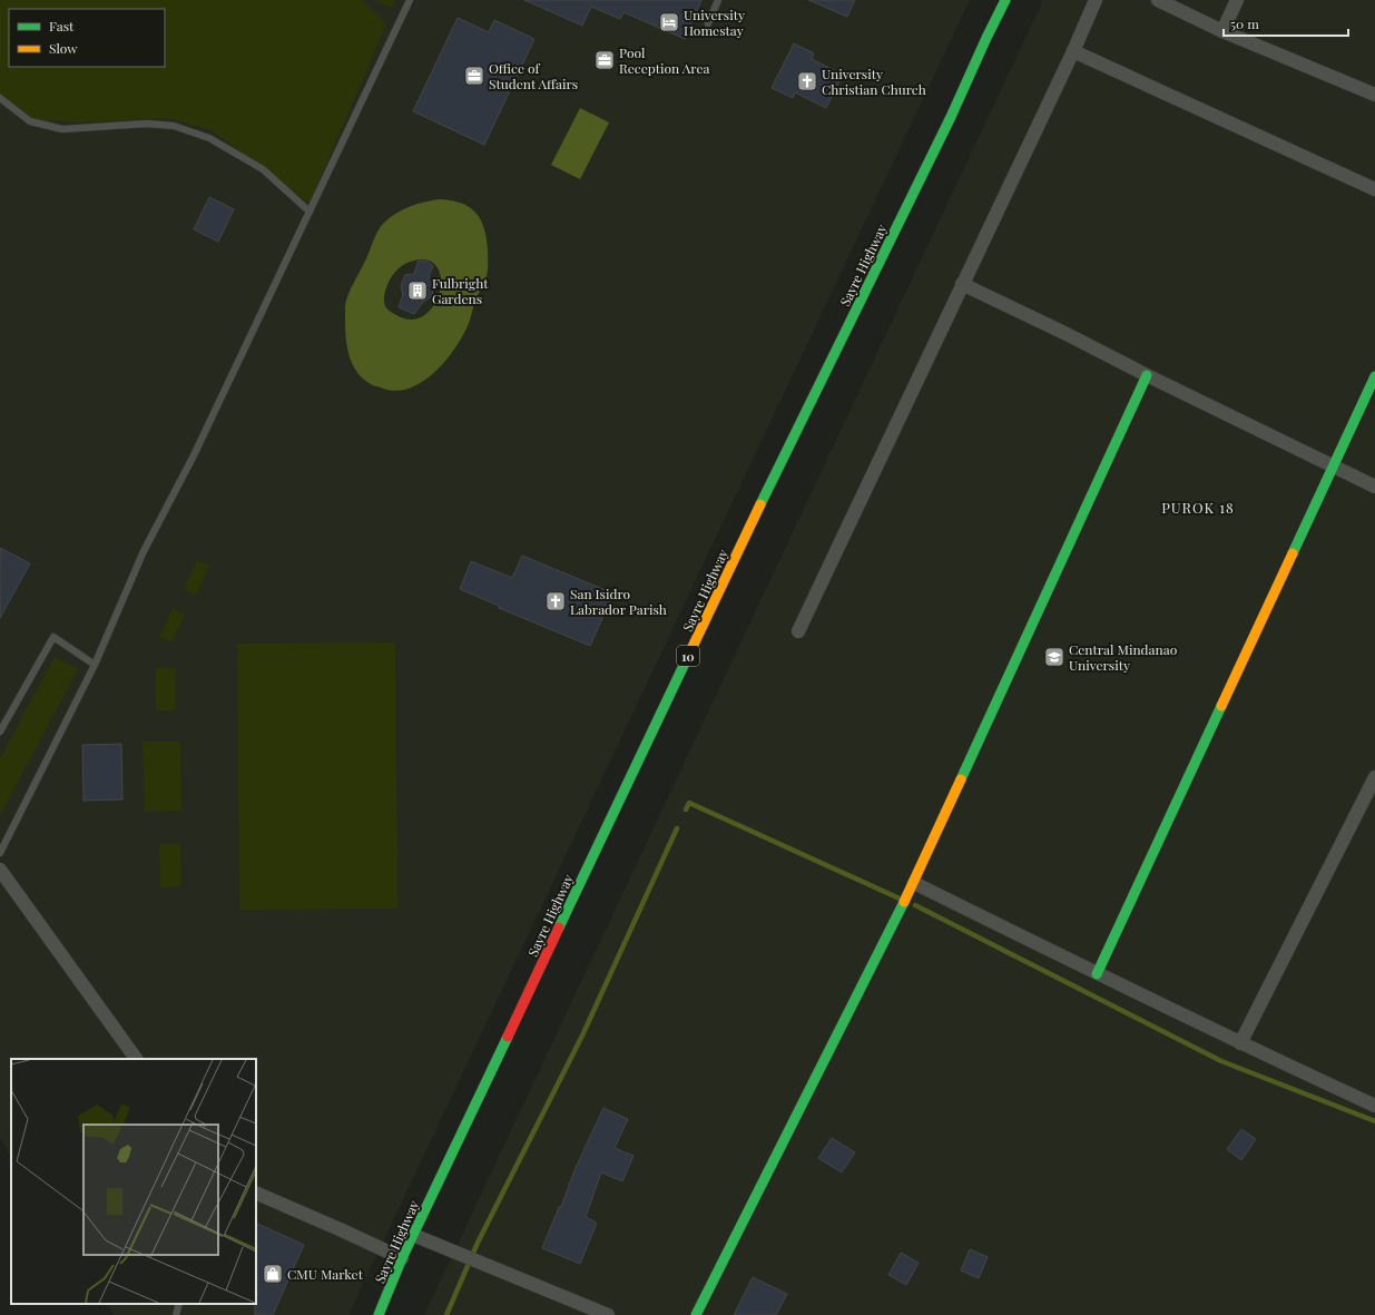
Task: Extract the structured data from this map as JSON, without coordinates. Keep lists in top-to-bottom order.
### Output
{
  "streets": {
    "main road": ["Sayre Highway", "10"]
  },
  "districts": ["PUROK 18"],
  "places": {
    "hotel": ["University Homestay"],
    "office": ["Pool Reception Area", "Office of Student Affairs"],
    "church": ["University Christian Church", "San Isidro Labrador Parish"],
    "building": ["Fulbright Gardens"],
    "school or university": ["Central Mindanao University"],
    "shop": ["CMU Market"]
  },
  "legend": ["Fast", "Slow"],
  "scale_bar": "50 m"
}
